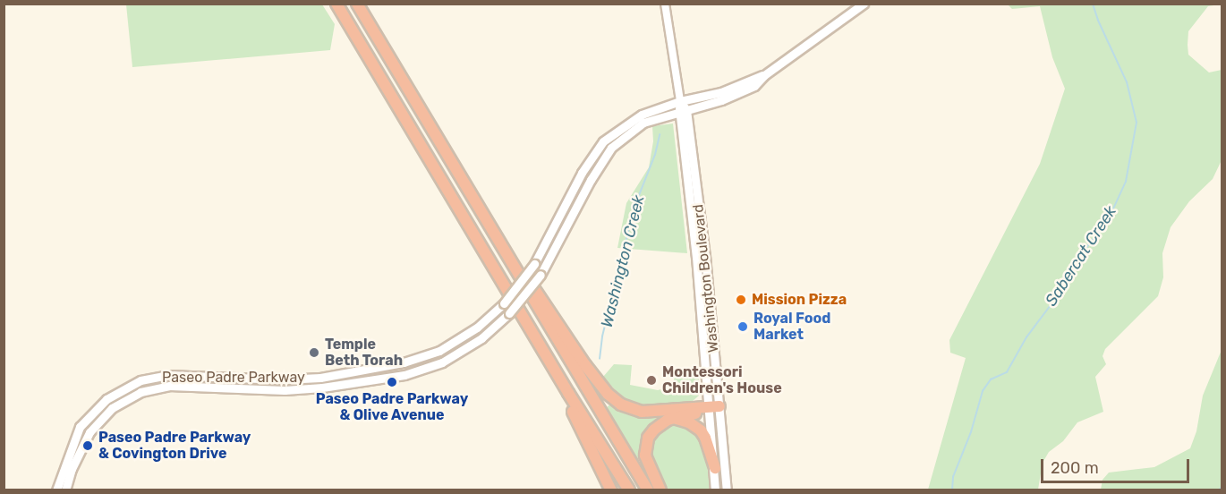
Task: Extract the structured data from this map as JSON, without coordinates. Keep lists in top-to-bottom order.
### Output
{
  "streets": {
    "main road": ["Washington Boulevard", "Paseo Padre Parkway"]
  },
  "crossings": [
    ["Washington Boulevard", "Paseo Padre Parkway"]
  ],
  "water": ["Sabercat Creek", "Washington Creek"],
  "places": [
    "Mission Pizza",
    "Royal Food Market",
    "Temple Beth Torah",
    "Montessori Children's House",
    "Paseo Padre Parkway & Olive Avenue",
    "Paseo Padre Parkway & Covington Drive"
  ],
  "scale_bar": "200 m"
}
